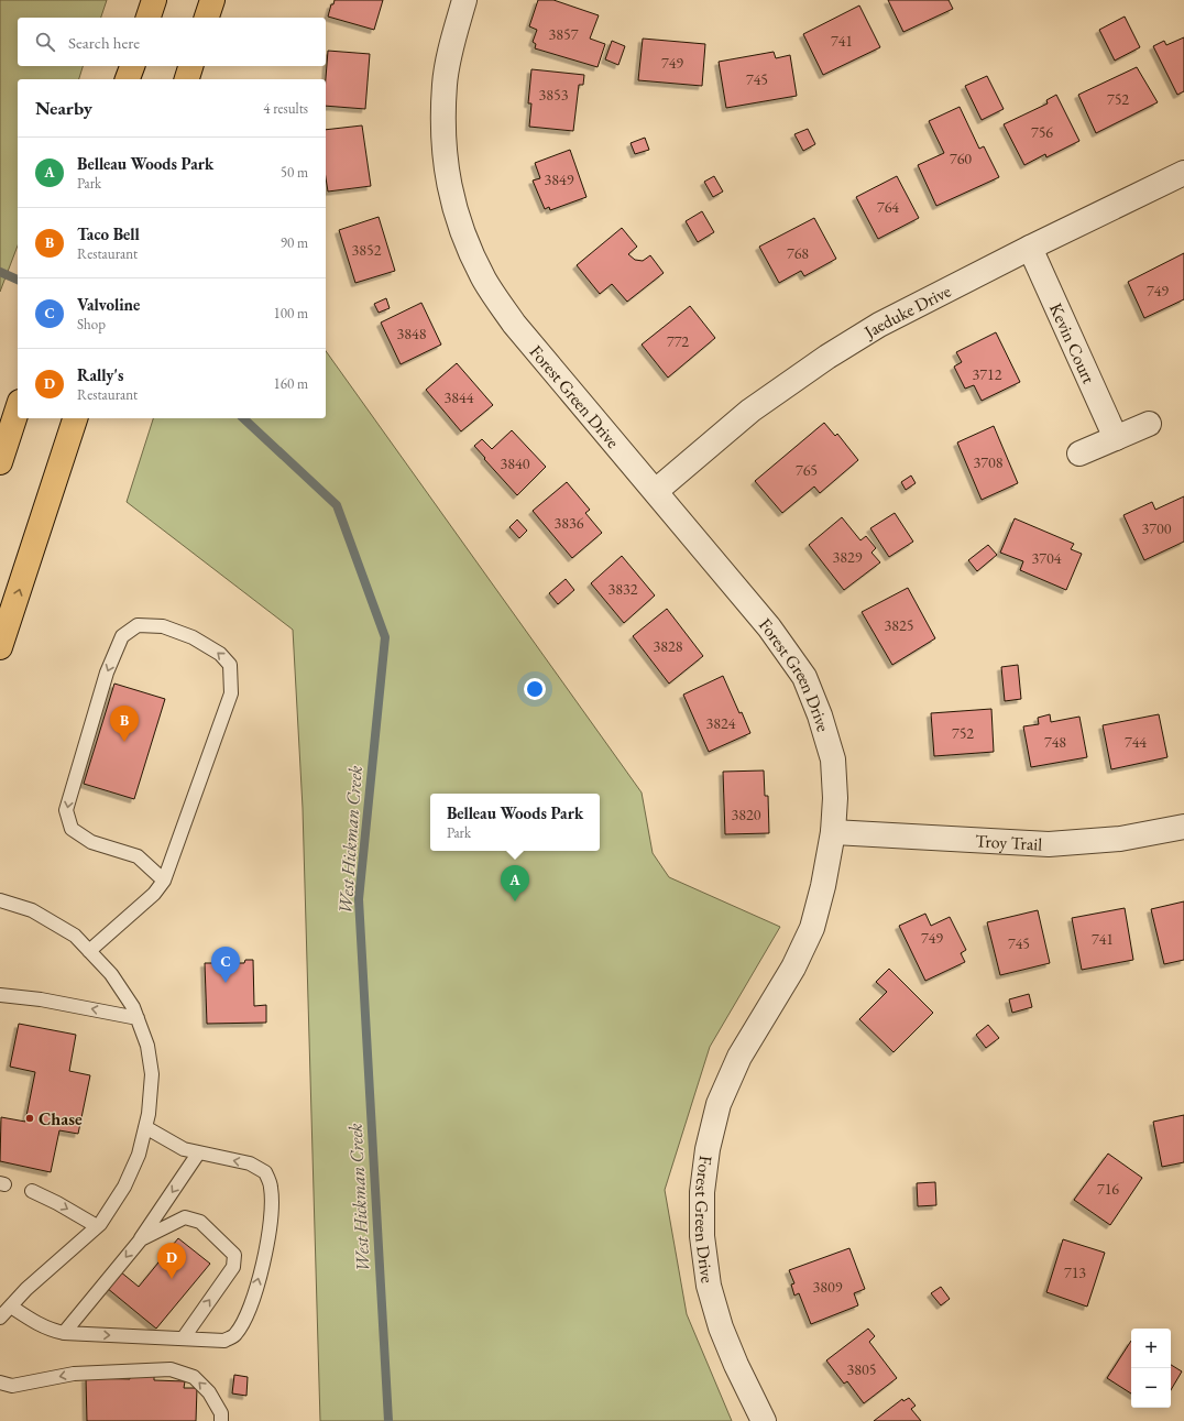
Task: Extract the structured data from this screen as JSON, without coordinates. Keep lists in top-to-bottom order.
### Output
{
  "streets": {
    "street": [
      "Jaeduke Drive",
      "Kevin Court",
      "Forest Green Drive",
      "Troy Trail"
    ]
  },
  "crossings": [
    ["Jaeduke Drive", "Kevin Court"],
    ["Jaeduke Drive", "Forest Green Drive"],
    ["Forest Green Drive", "Troy Trail"]
  ],
  "water": ["West Hickman Creek"],
  "places": ["Chase"],
  "house_numbers": [
    "3857",
    "741",
    "749",
    "745",
    "3853",
    "752",
    "756",
    "760",
    "3849",
    "764",
    "3852",
    "768",
    "749",
    "3848",
    "772",
    "3712",
    "3844",
    "3708",
    "3840",
    "765",
    "3836",
    "3700",
    "3829",
    "3704",
    "3832",
    "3825",
    "3828",
    "3824",
    "752",
    "748",
    "744",
    "3820",
    "749",
    "741",
    "745",
    "716",
    "713",
    "3809",
    "3805"
  ],
  "page": {
    "search": "Search here",
    "heading": ["Nearby", "4 results"],
    "list": [
      {
        "mark": "A",
        "name": "Belleau Woods Park",
        "note": "Park",
        "value": "50 m"
      },
      {
        "mark": "B",
        "name": "Taco Bell",
        "note": "Restaurant",
        "value": "90 m"
      },
      {
        "mark": "C",
        "name": "Valvoline",
        "note": "Shop",
        "value": "100 m"
      },
      {
        "mark": "D",
        "name": "Rally's",
        "note": "Restaurant",
        "value": "160 m"
      }
    ],
    "pins": [
      "B",
      "A",
      "C",
      "D"
    ],
    "popup": ["Belleau Woods Park", "Park"],
    "map_buttons": ["+", "−"]
  }
}
